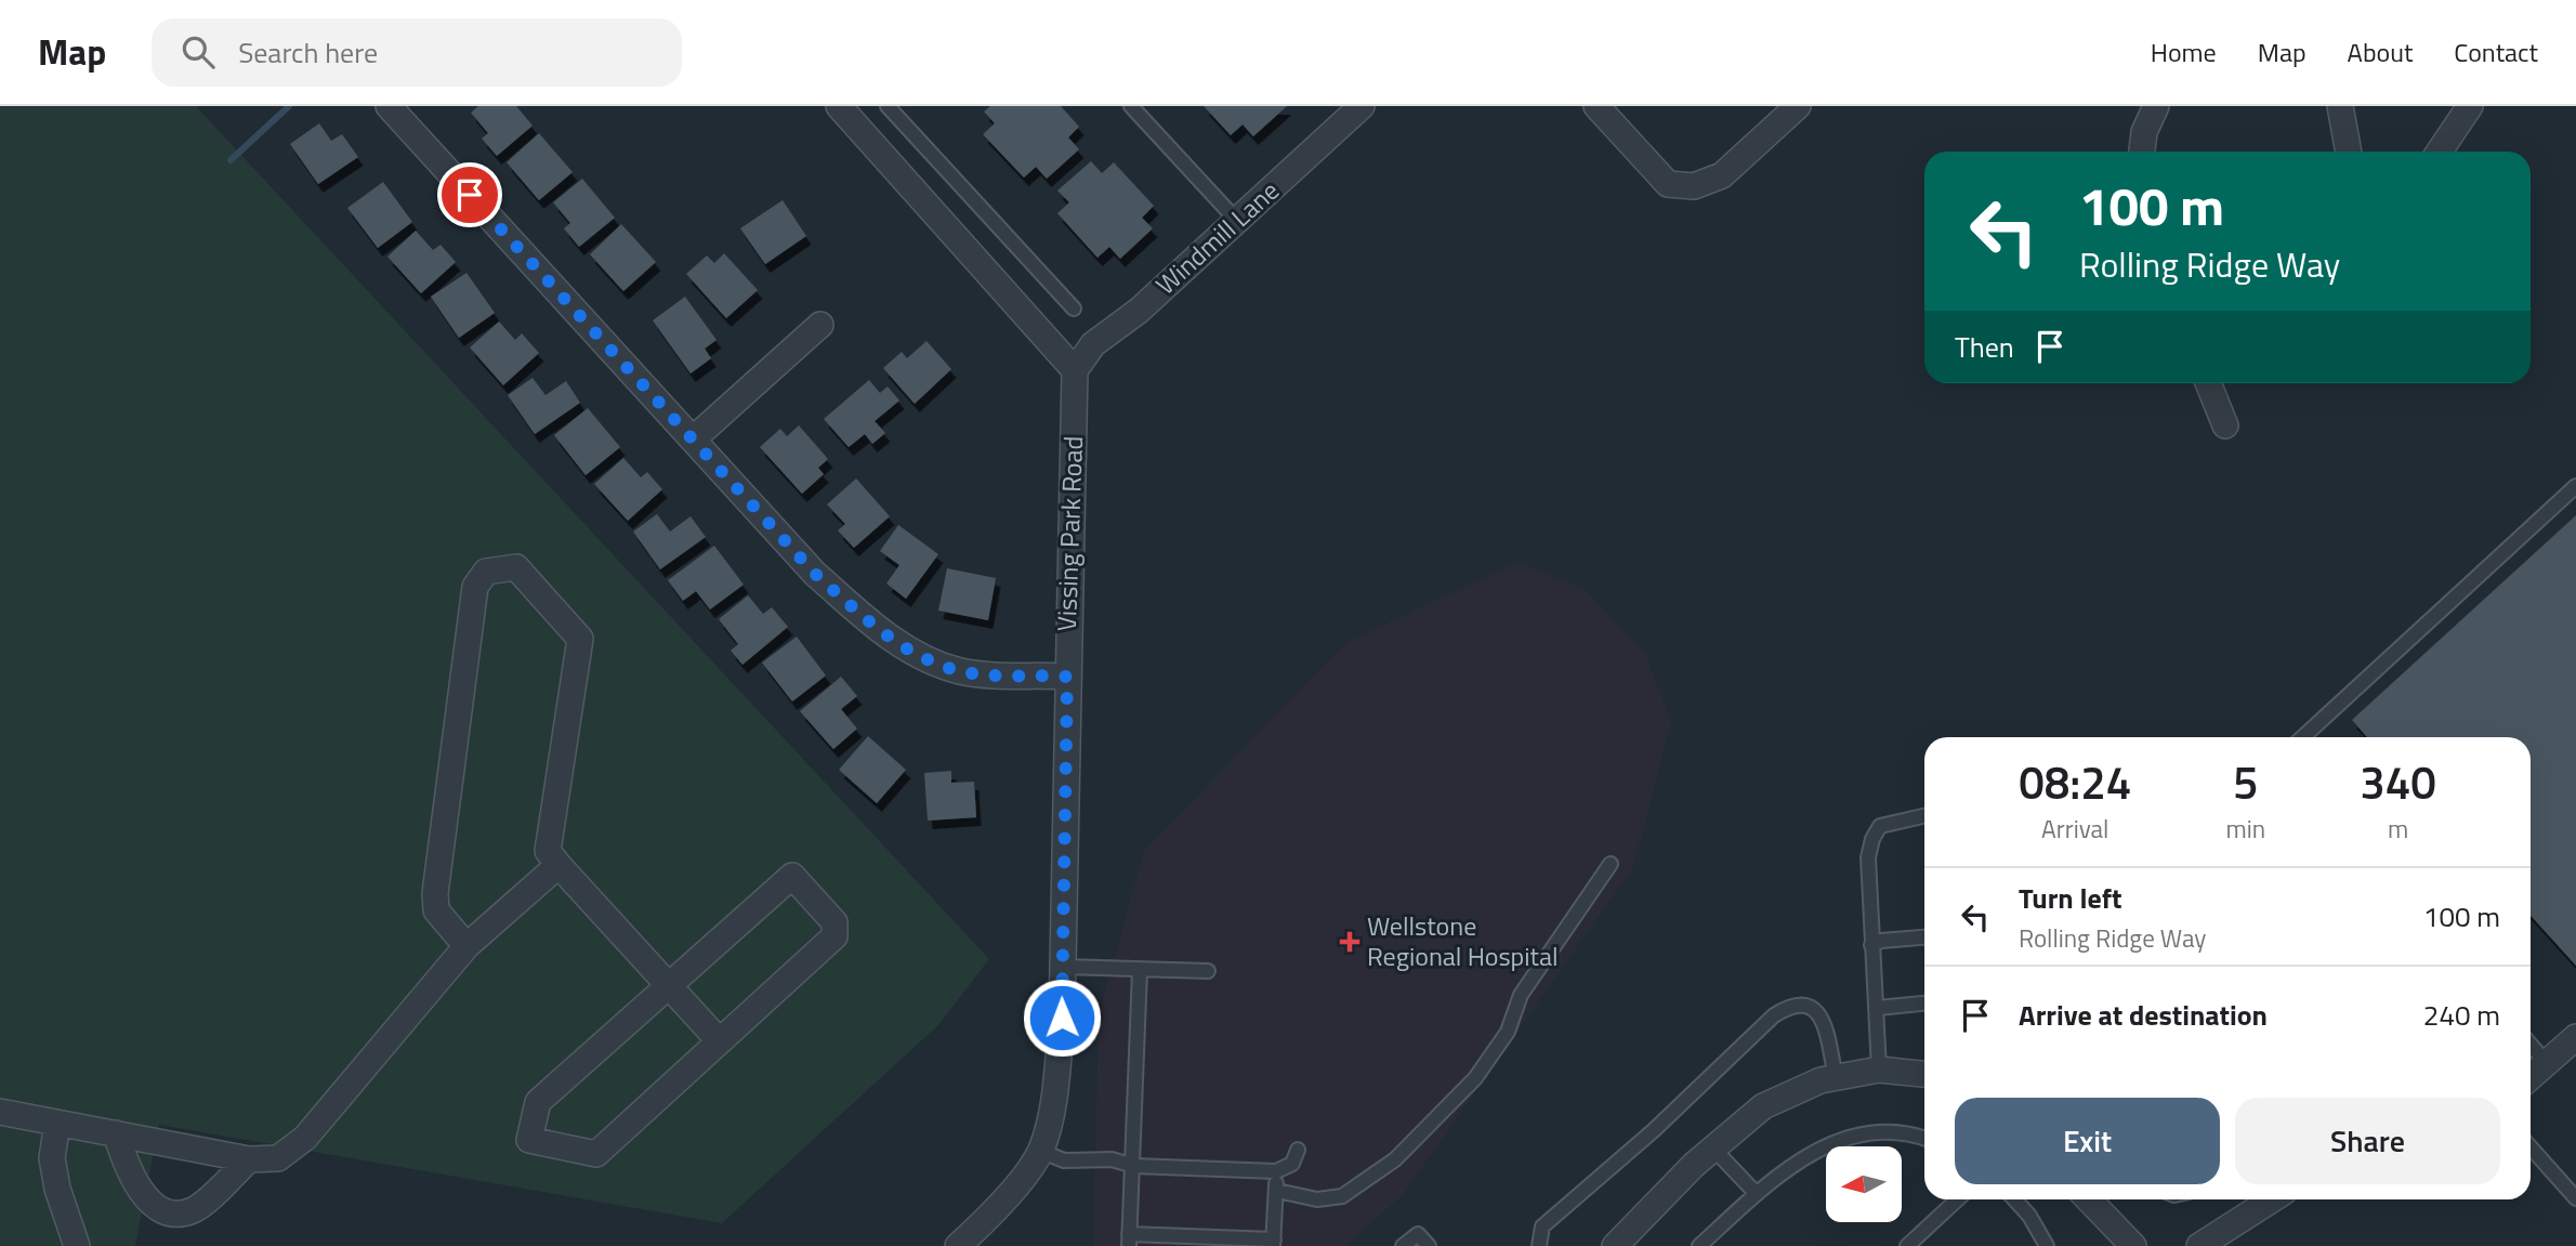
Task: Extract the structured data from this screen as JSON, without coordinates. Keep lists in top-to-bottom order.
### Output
{
  "streets": {
    "street": ["Windmill Lane", "Vissing Park Road"]
  },
  "crossings": [
    ["Windmill Lane", "Vissing Park Road"]
  ],
  "places": {
    "health": ["Wellstone Regional Hospital"]
  },
  "north": "left",
  "page": {
    "header": "Map",
    "search": "Search here",
    "nav": [
      "Home",
      "Map",
      "About",
      "Contact"
    ],
    "turn": ["100 m", "Rolling Ridge Way"],
    "then": "Then",
    "eta": [
      "08:24",
      "Arrival",
      "5",
      "min",
      "340",
      "m"
    ],
    "list": [
      {
        "name": "Turn left",
        "note": "Rolling Ridge Way",
        "value": "100 m"
      },
      {
        "name": "Arrive at destination",
        "value": "240 m"
      }
    ],
    "buttons": ["Exit", "Share"]
  }
}
